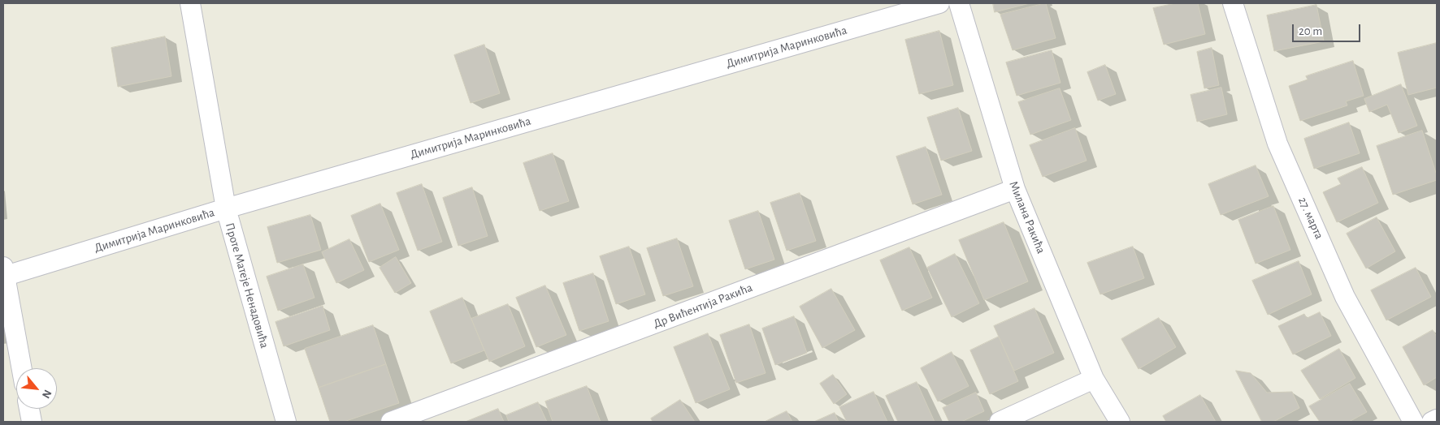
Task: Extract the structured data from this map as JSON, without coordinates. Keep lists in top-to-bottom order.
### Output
{
  "streets": {
    "street": [
      "Димитрија Маринковића",
      "Милана Ракића",
      "27. марта",
      "Проте Матеје Ненадовића",
      "Др Вићентија Ракића"
    ]
  },
  "crossings": [
    ["Димитрија Маринковића", "Проте Матеје Ненадовића"],
    ["Милана Ракића", "Др Вићентија Ракића"]
  ],
  "scale_bar": "20 m",
  "north": "bottom right"
}
